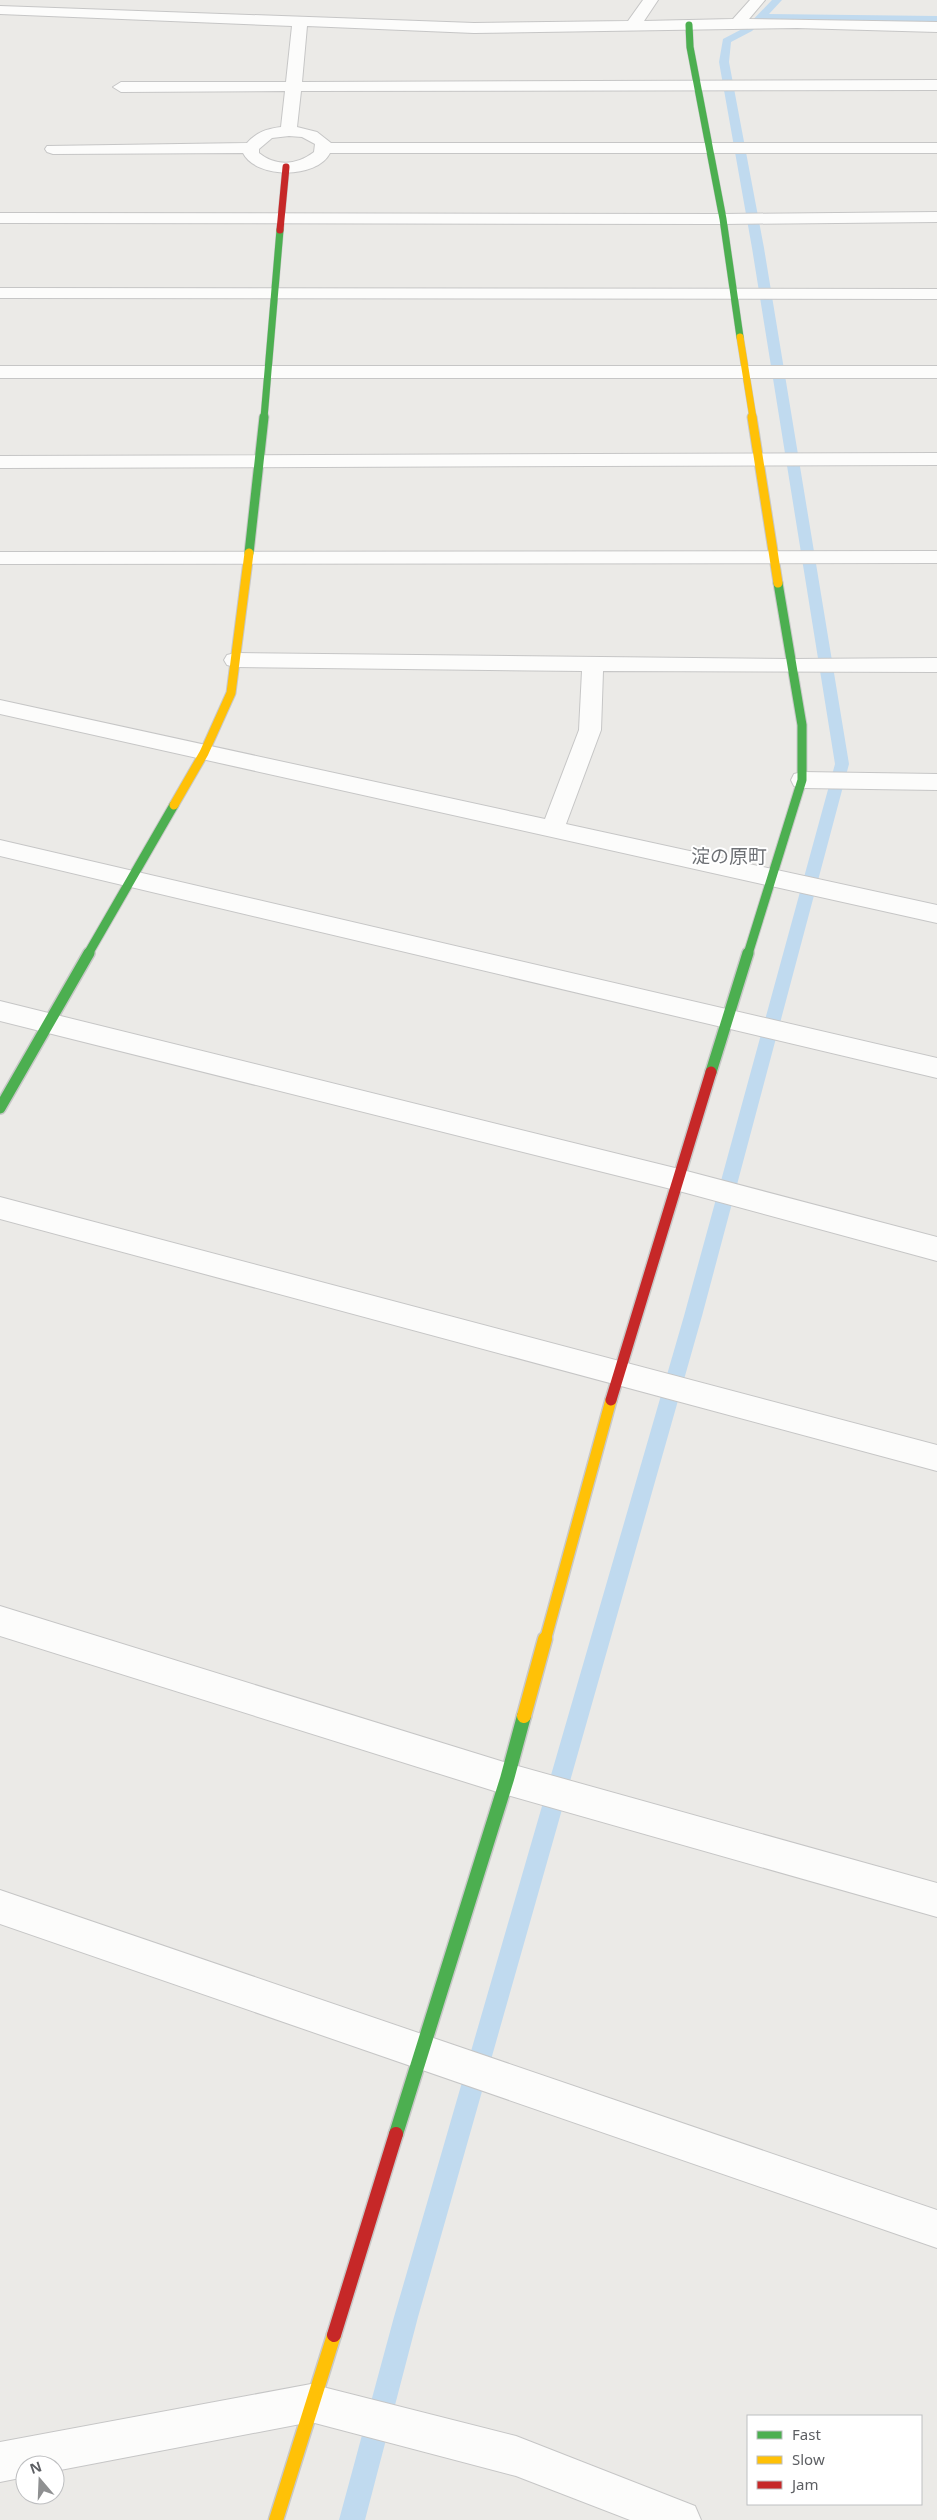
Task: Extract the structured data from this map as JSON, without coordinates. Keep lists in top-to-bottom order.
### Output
{
  "districts": ["淀の原町"],
  "legend": ["Fast", "Slow", "Jam"],
  "north": "top"
}
